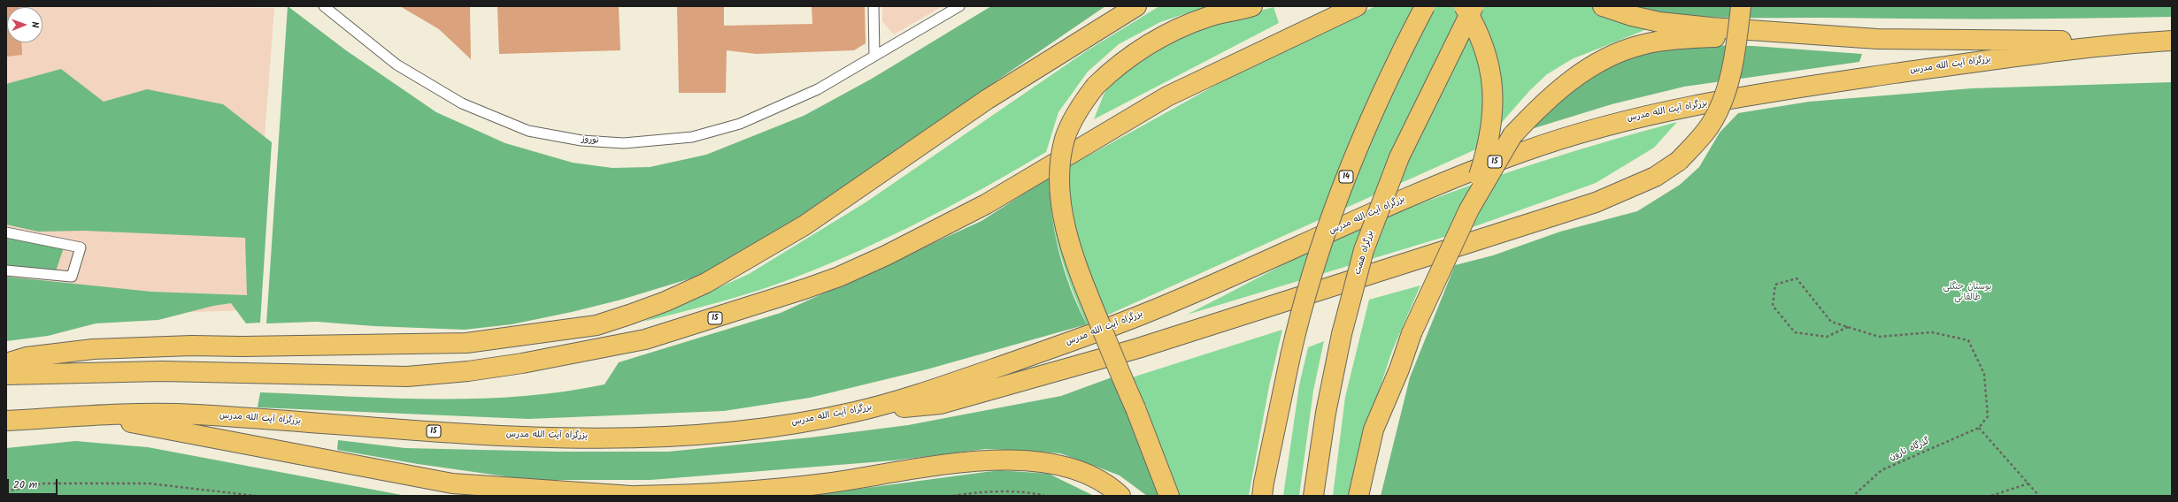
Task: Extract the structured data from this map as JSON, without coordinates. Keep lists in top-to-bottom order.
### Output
{
  "streets": {
    "highway": [
      "بزرگراه آیت الله مدرس",
      "15",
      "14",
      "بزرگراه همت"
    ],
    "lane": ["نوروز"],
    "path": ["گذرگاه نارون"]
  },
  "parks": ["بوستان جنگلی طالقانی"],
  "scale_bar": "20 m",
  "north": "right"
}
